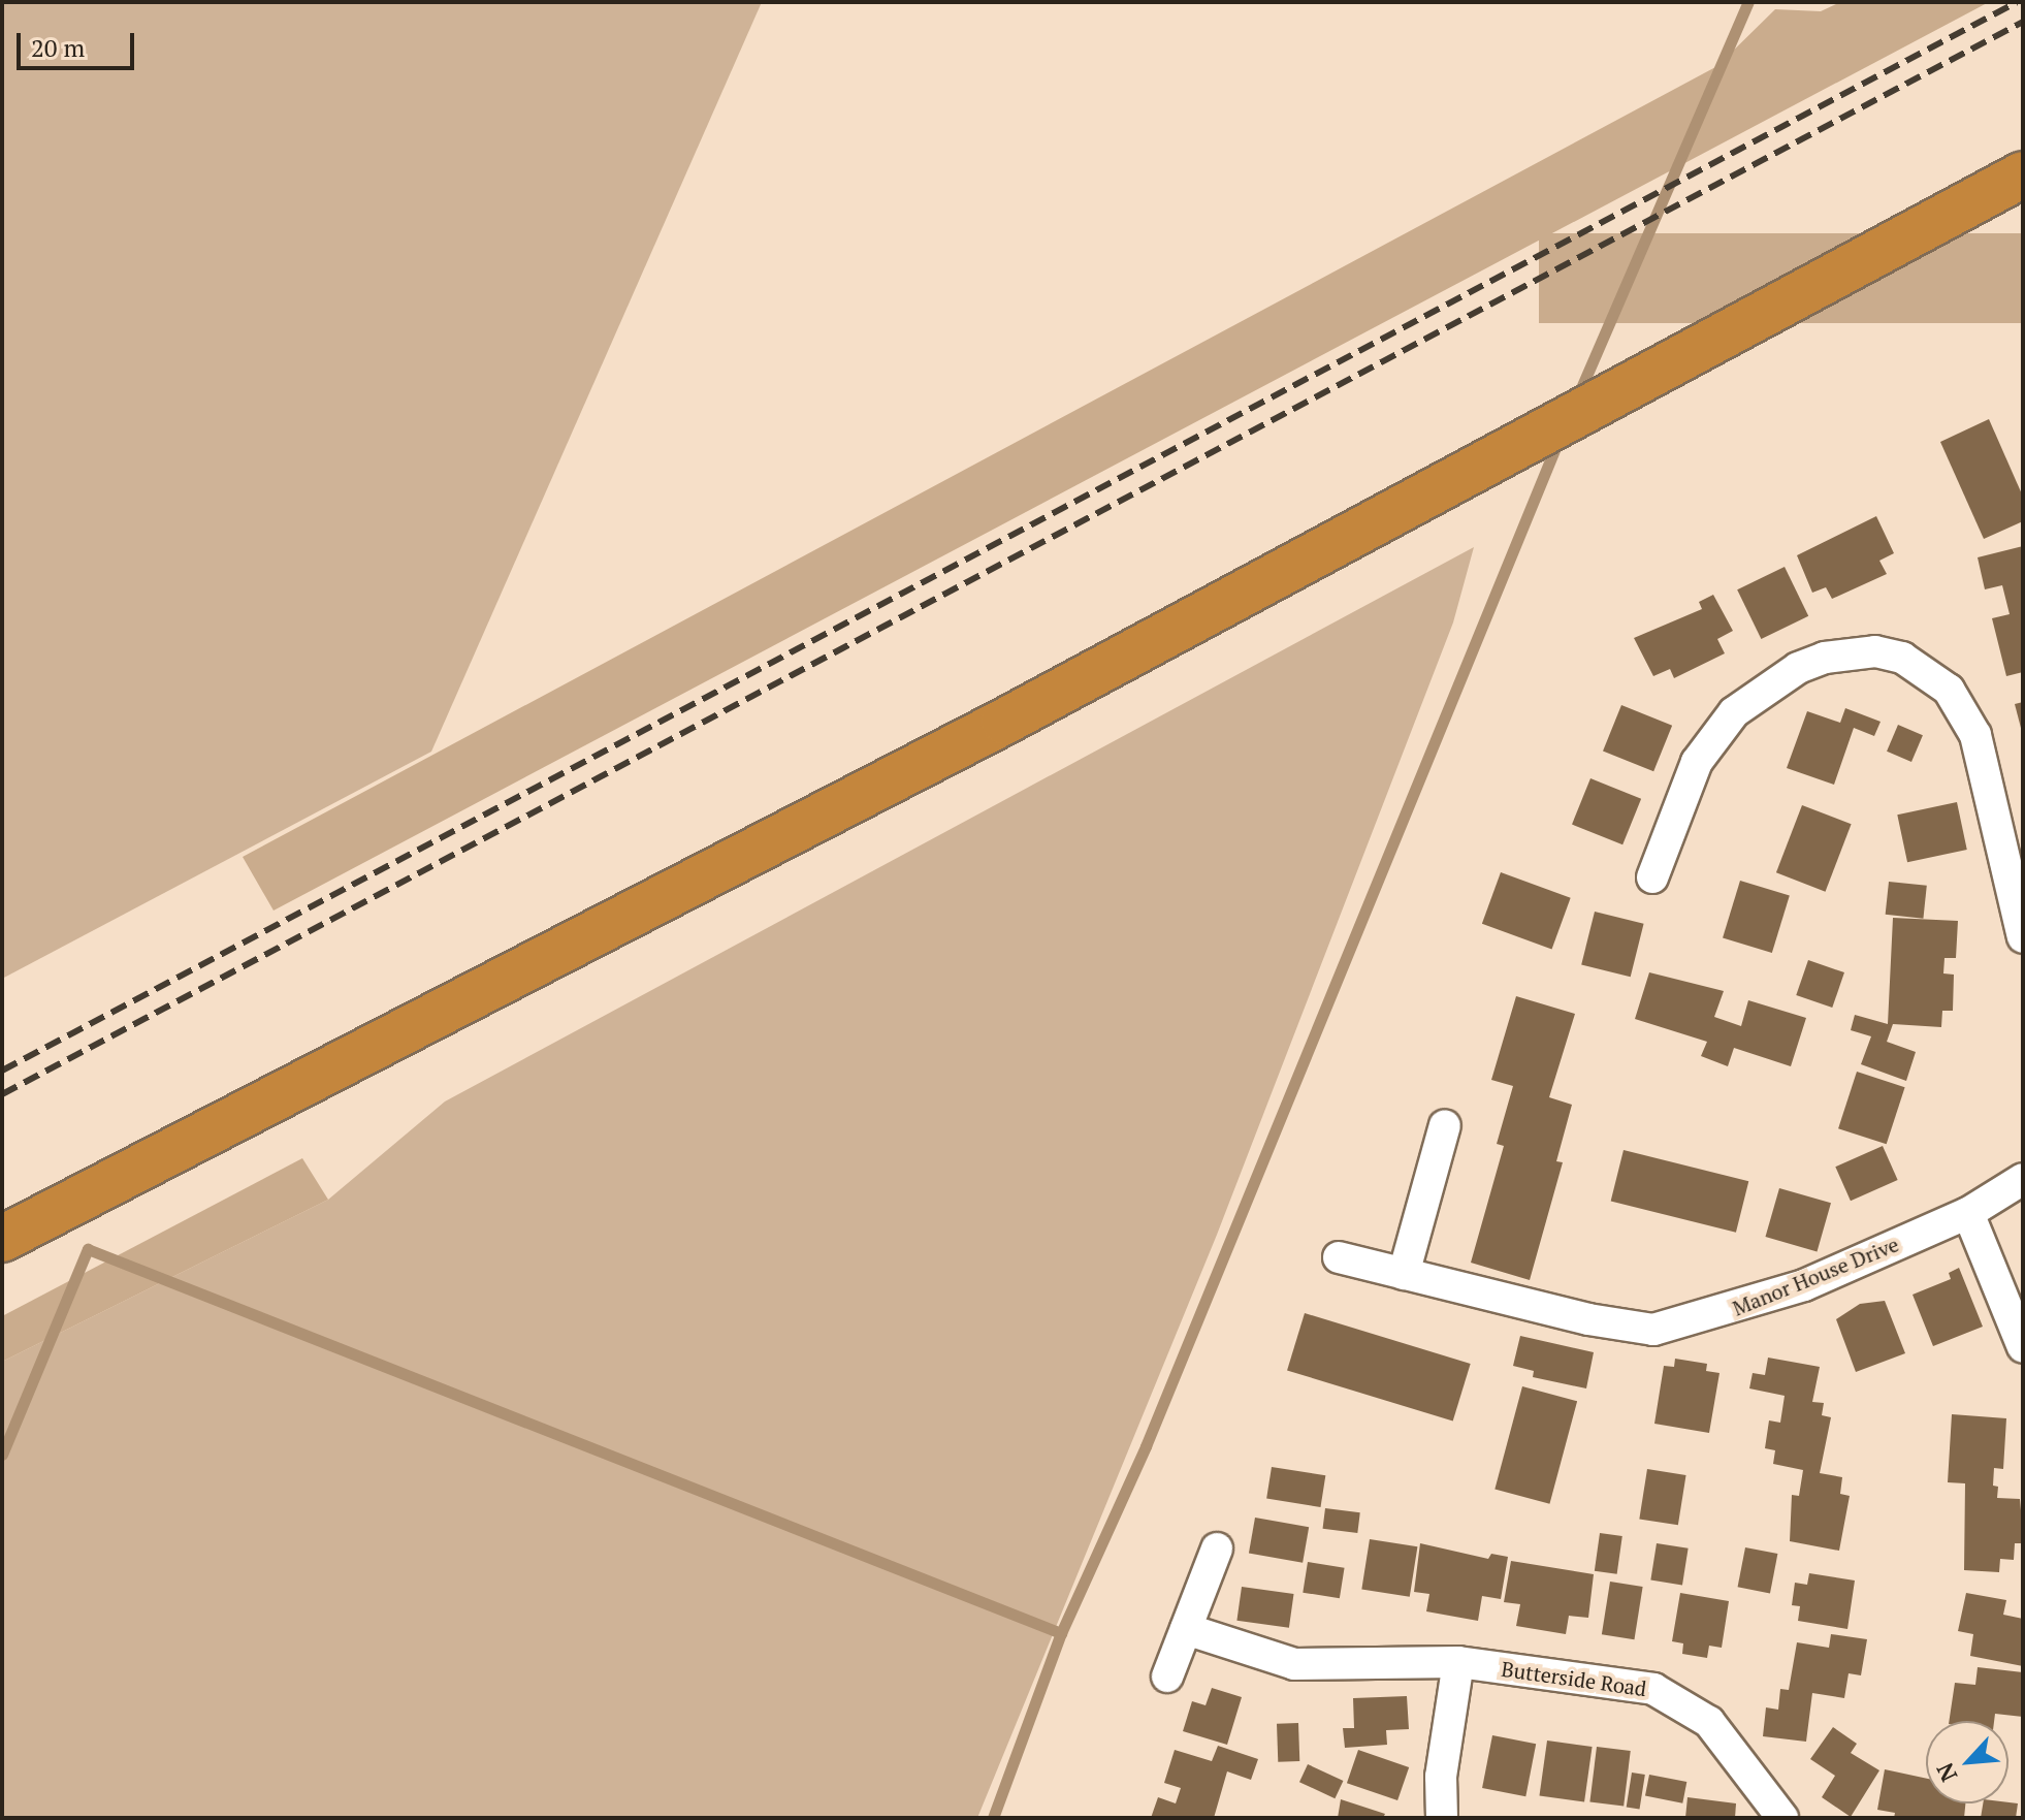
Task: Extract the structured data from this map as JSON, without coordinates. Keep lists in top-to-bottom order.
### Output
{
  "streets": {
    "street": ["Manor House Drive", "Butterside Road"]
  },
  "scale_bar": "20 m",
  "north": "bottom left"
}
